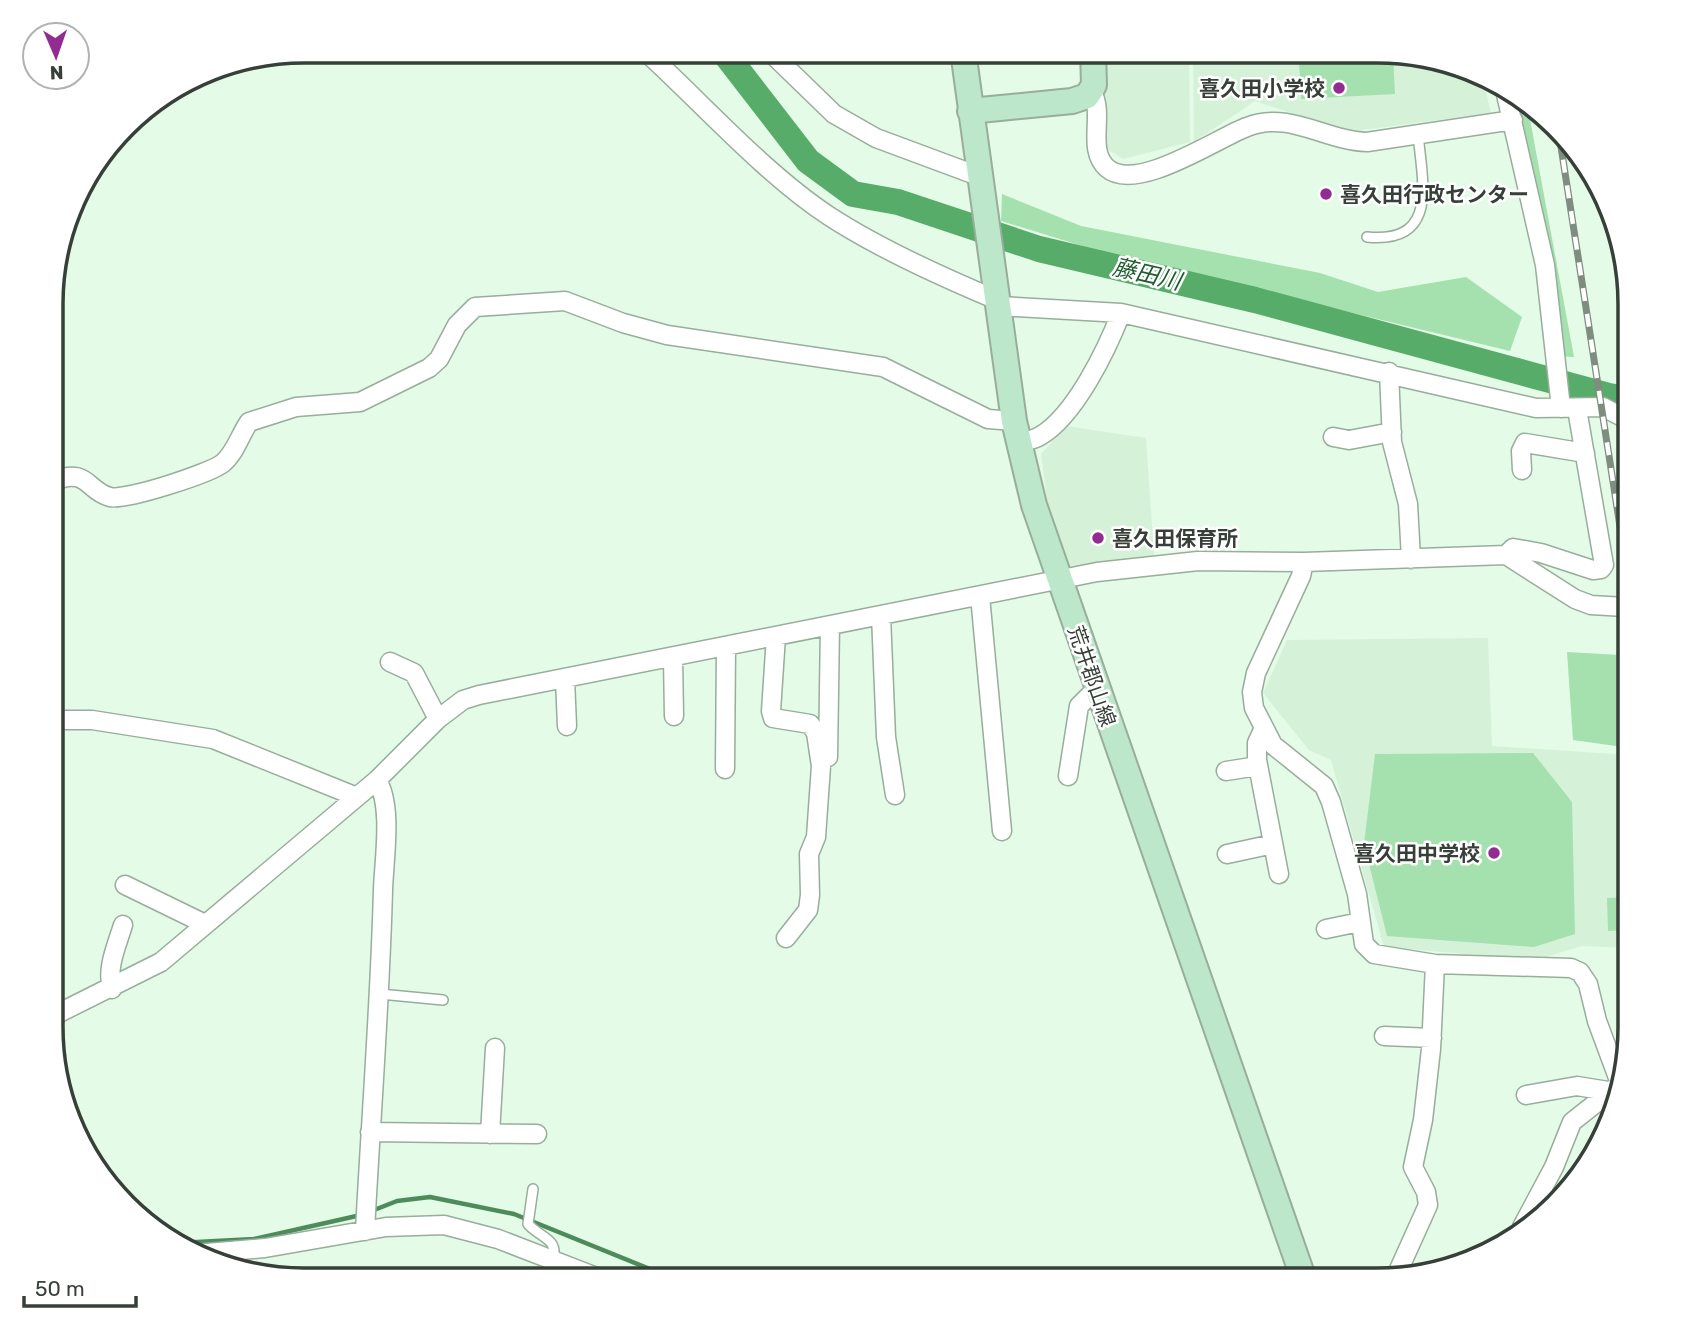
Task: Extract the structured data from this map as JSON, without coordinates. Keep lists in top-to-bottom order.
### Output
{
  "streets": {
    "main road": ["荒井郡山線"]
  },
  "water": ["藤田川"],
  "places": [
    "喜久田小学校",
    "喜久田行政センター",
    "喜久田保育所",
    "喜久田中学校"
  ],
  "scale_bar": "50 m",
  "north": "bottom"
}
